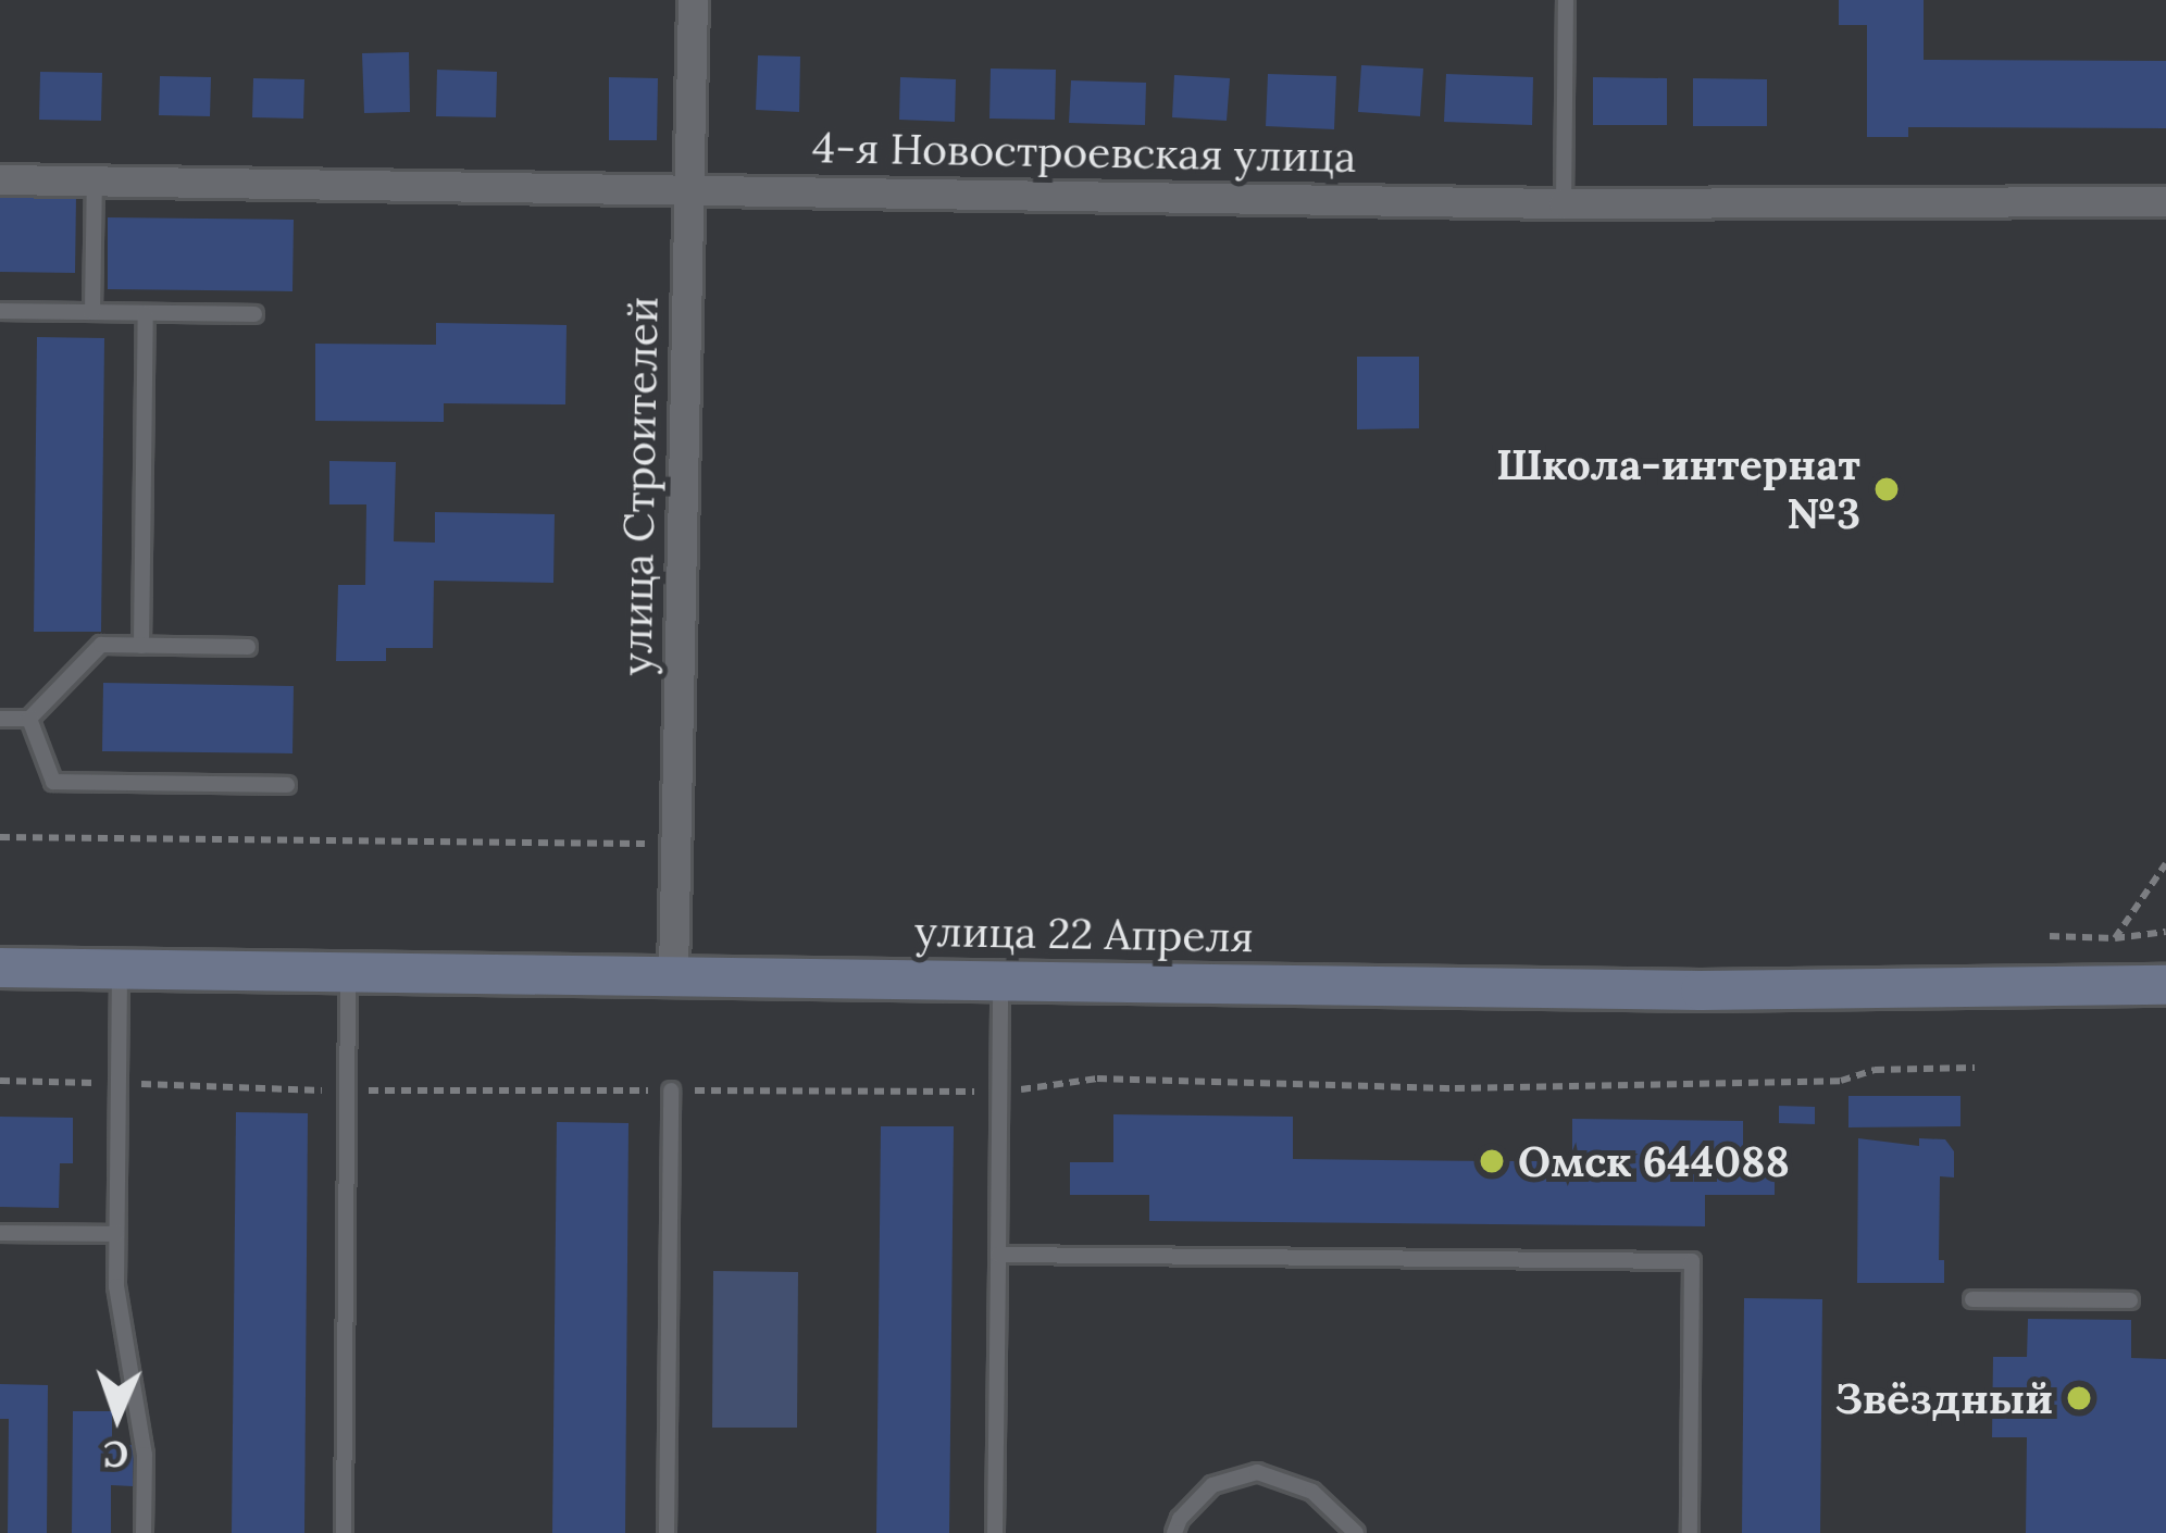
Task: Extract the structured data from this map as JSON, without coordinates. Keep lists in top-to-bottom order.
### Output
{
  "streets": {
    "main road": ["улица 22 Апреля"],
    "street": ["4-я Новостроевская улица", "улица Строителей"]
  },
  "crossings": [
    ["4-я Новостроевская улица", "улица Строителей"],
    ["улица Строителей", "улица 22 Апреля"]
  ],
  "places": ["Школа-интернат №3", "Омск 644088", "Звёздный"],
  "north": "bottom"
}
